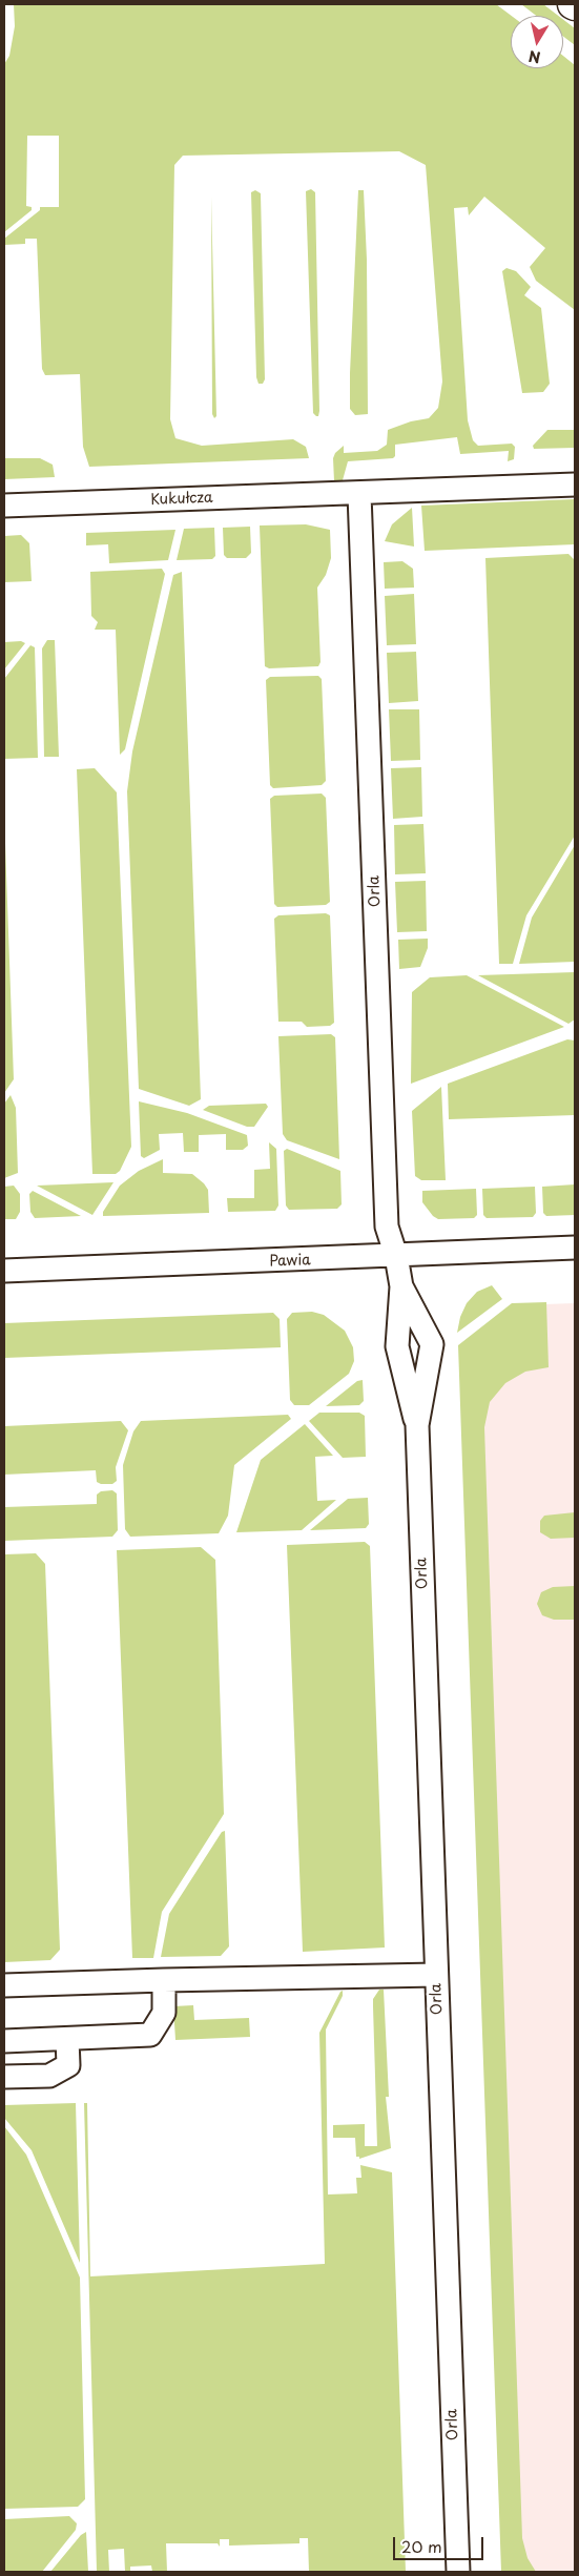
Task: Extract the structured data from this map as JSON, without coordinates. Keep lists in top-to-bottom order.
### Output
{
  "streets": {
    "street": ["Kukułcza", "Orla", "Pawia"]
  },
  "crossings": [
    ["Kukułcza", "Orla"],
    ["Orla", "Pawia"]
  ],
  "scale_bar": "20 m",
  "north": "bottom"
}
